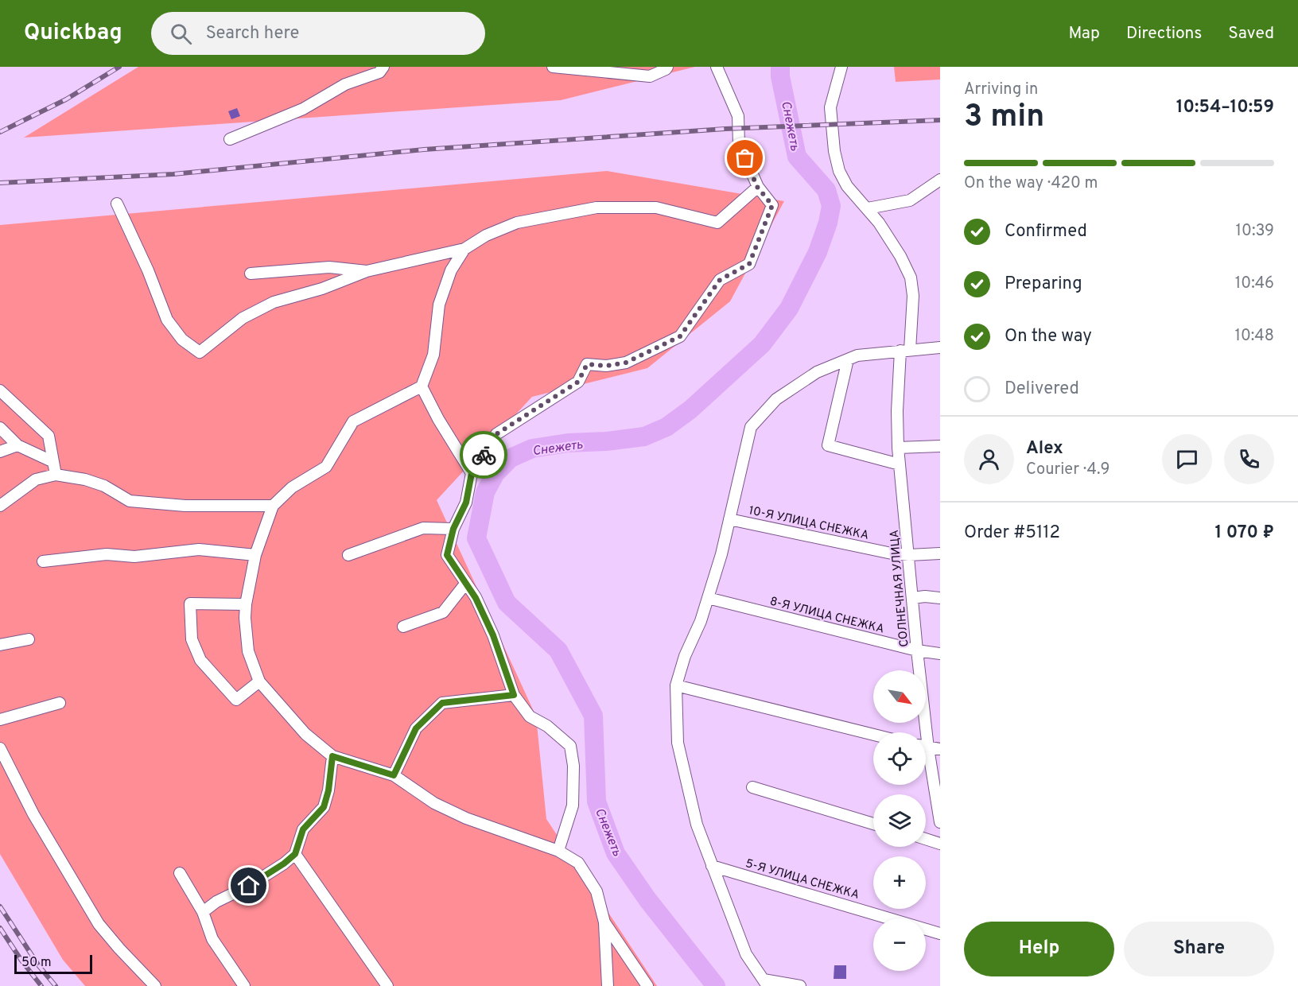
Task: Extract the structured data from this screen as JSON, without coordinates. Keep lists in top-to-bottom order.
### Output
{
  "streets": {
    "street": [
      "10-Я УЛИЦА СНЕЖКА",
      "СОЛНЕЧНАЯ УЛИЦА",
      "8-Я УЛИЦА СНЕЖКА",
      "5-Я УЛИЦА СНЕЖКА"
    ]
  },
  "crossings": [
    ["10-Я УЛИЦА СНЕЖКА", "СОЛНЕЧНАЯ УЛИЦА"],
    ["СОЛНЕЧНАЯ УЛИЦА", "8-Я УЛИЦА СНЕЖКА"]
  ],
  "water": ["Снежеть"],
  "scale_bar": "50 m",
  "north": "bottom right",
  "page": {
    "header": "Quickbag",
    "search": "Search here",
    "nav": ["Map", "Directions", "Saved"],
    "heading": ["3 min", "Arriving in", "10:54–10:59"],
    "panel": [
      "Alex",
      "Courier · 4.9",
      "Order #5112",
      "1 070 ₽"
    ],
    "bar": "On the way · 420 m",
    "list": [
      ["Confirmed", "10:39"],
      ["Preparing", "10:46"],
      ["On the way", "10:48"],
      "Delivered"
    ],
    "map_buttons": ["+", "−"],
    "buttons": ["Help", "Share"],
    "scale": "50 m"
  }
}
